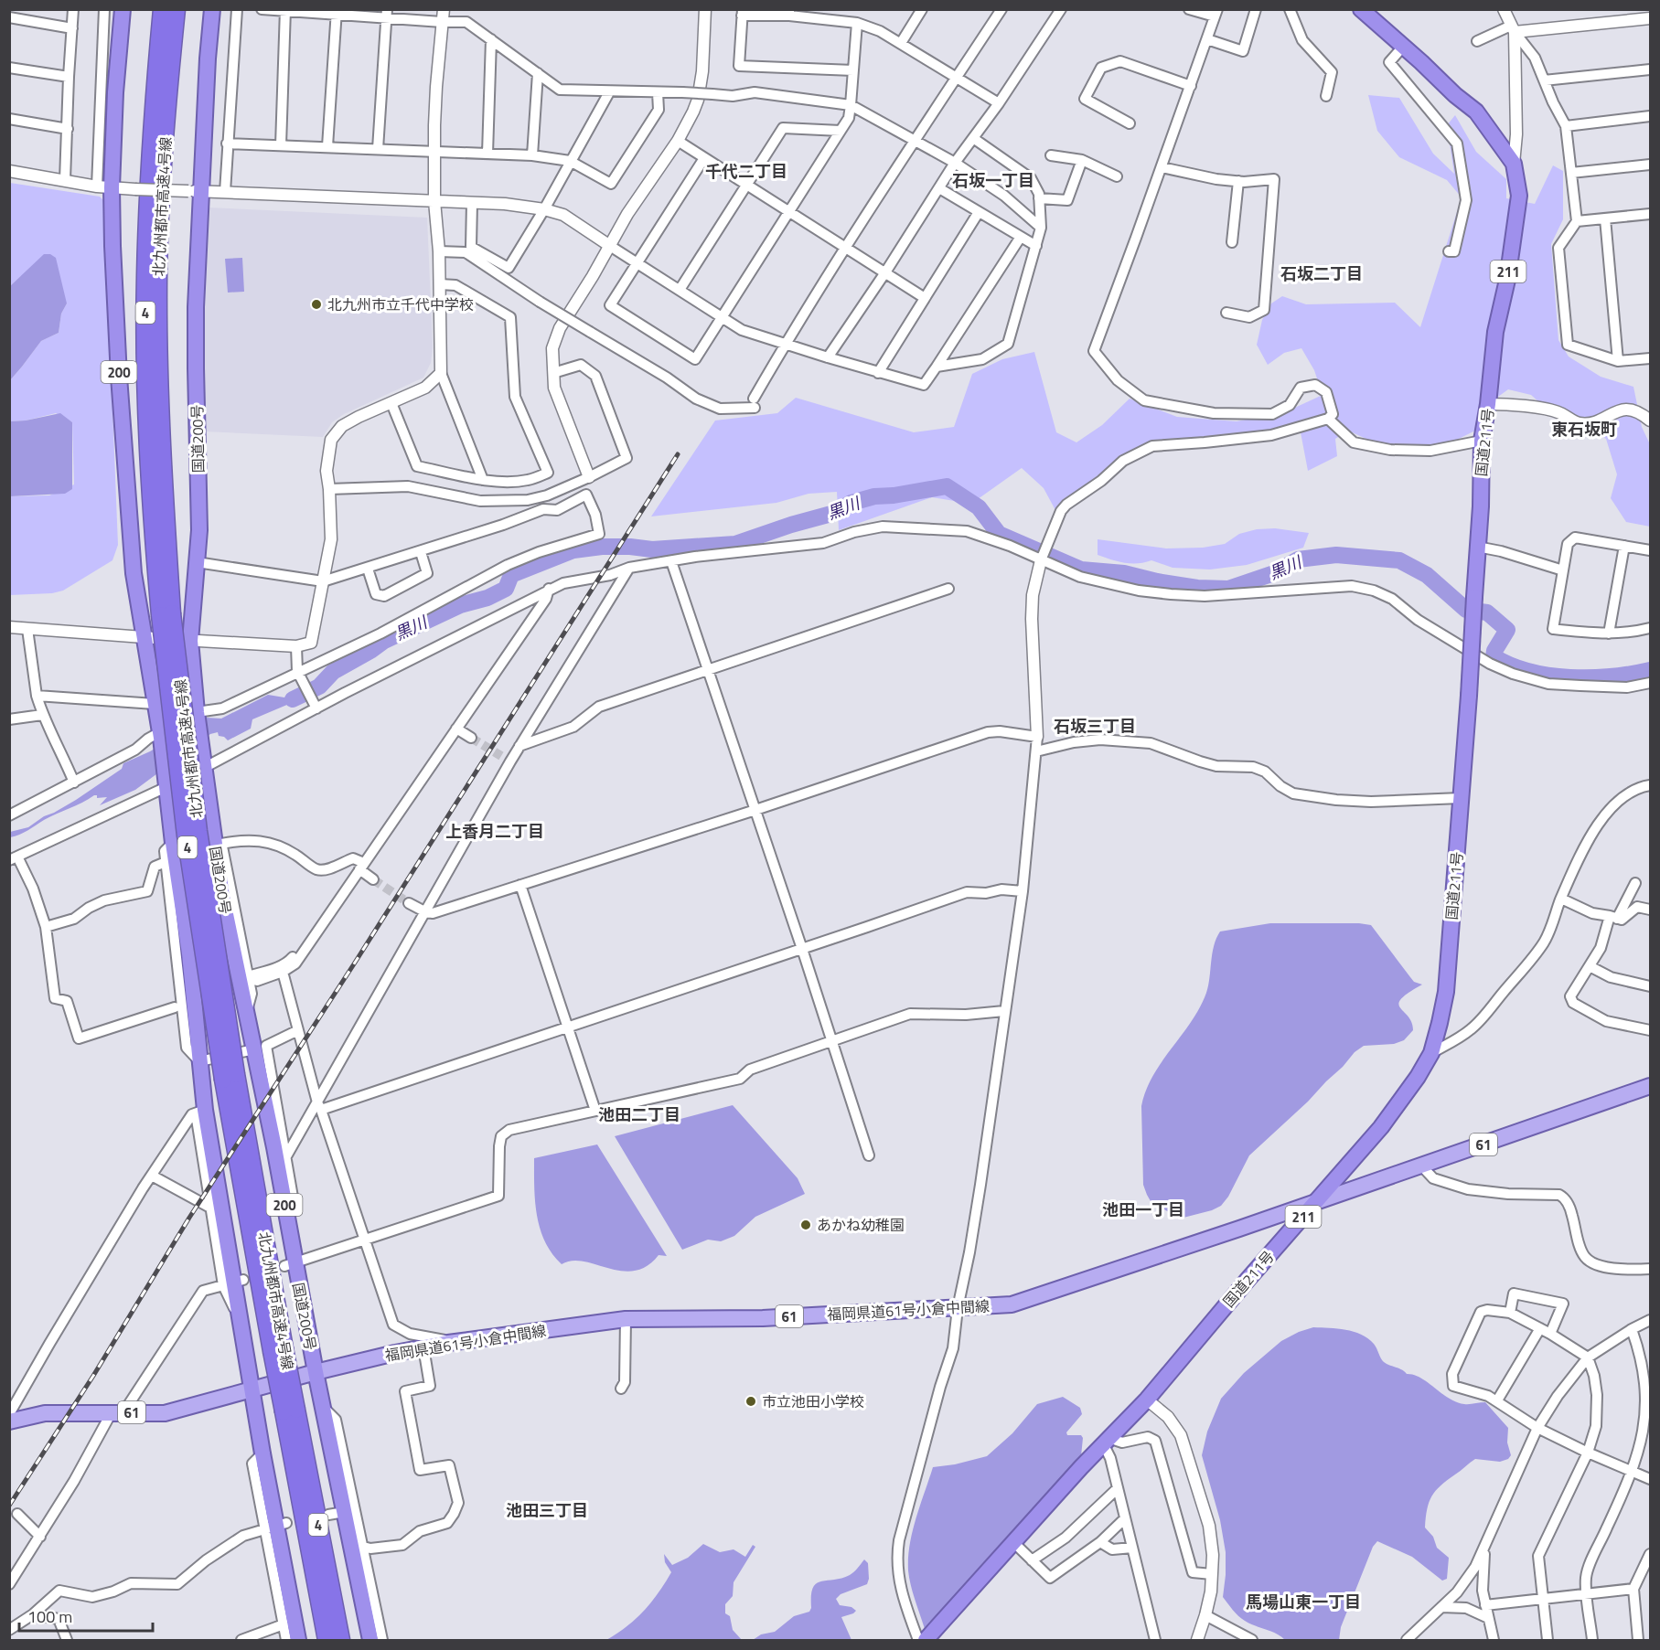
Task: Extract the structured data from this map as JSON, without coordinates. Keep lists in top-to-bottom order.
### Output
{
  "streets": {
    "highway": [
      "北九州都市高速4号線",
      "211",
      "4",
      "200",
      "国道200号",
      "国道211号"
    ],
    "main road": ["61", "福岡県道61号小倉中間線"]
  },
  "crossings": [
    ["200", "福岡県道61号小倉中間線"],
    ["国道200号", "福岡県道61号小倉中間線"],
    ["国道211号", "福岡県道61号小倉中間線"]
  ],
  "districts": [
    "千代二丁目",
    "石坂一丁目",
    "石坂二丁目",
    "東石坂町",
    "石坂三丁目",
    "上香月二丁目",
    "池田二丁目",
    "池田一丁目",
    "池田三丁目",
    "馬場山東一丁目"
  ],
  "water": ["黒川"],
  "places": ["北九州市立千代中学校", "あかね幼稚園", "市立池田小学校"],
  "scale_bar": "100 m"
}
